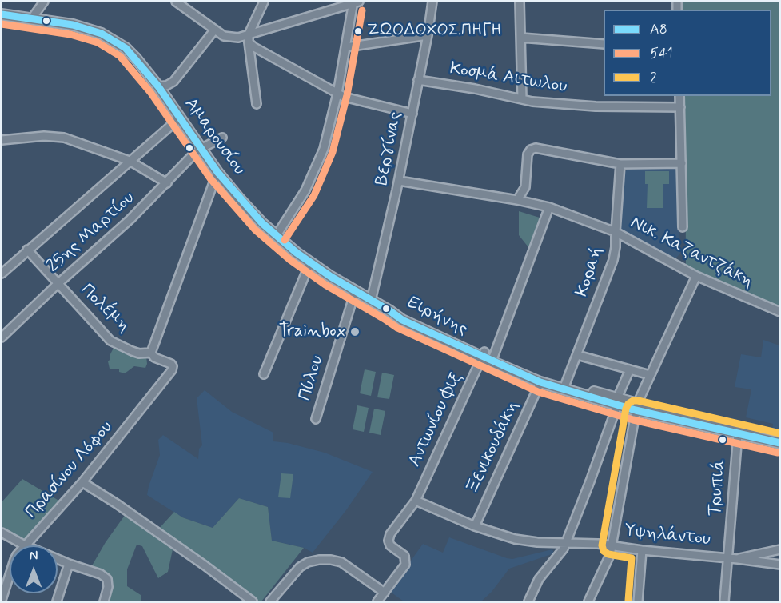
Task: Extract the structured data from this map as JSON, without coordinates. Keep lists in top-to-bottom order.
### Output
{
  "streets": {
    "main road": ["Αμαρουσίου", "Ειρήνης"],
    "street": [
      "Κοσμά Αιτωλου",
      "Βεργίνας",
      "25ης Μαρτίου",
      "Νικ. Καζαντζάκη",
      "Κοραή",
      "Πολέμη",
      "Πύλου",
      "Αντωνίου Φιξ",
      "Ξενικουδάκη",
      "Πρασίνου Λόφου",
      "Τρυπιά",
      "Υψηλάντου"
    ]
  },
  "crossings": [
    ["Κοσμά Αιτωλου", "Βεργίνας"],
    ["Αμαρουσίου", "Βεργίνας"],
    ["Αμαρουσίου", "25ης Μαρτίου"],
    ["Αμαρουσίου", "Ειρήνης"],
    ["Αμαρουσίου", "Πύλου"],
    ["25ης Μαρτίου", "Πολέμη"],
    ["Νικ. Καζαντζάκη", "Κοραή"],
    ["Νικ. Καζαντζάκη", "Αντωνίου Φιξ"],
    ["Κοραή", "Ειρήνης"],
    ["Πολέμη", "Πρασίνου Λόφου"],
    ["Ειρήνης", "Αντωνίου Φιξ"],
    ["Ειρήνης", "Ξενικουδάκη"],
    ["Ειρήνης", "Τρυπιά"],
    ["Αντωνίου Φιξ", "Υψηλάντου"],
    ["Ξενικουδάκη", "Υψηλάντου"],
    ["Τρυπιά", "Υψηλάντου"]
  ],
  "places": ["ΖΩΟΔΟΧΟΣ.ΠΗΓΗ", "Trainbox"],
  "lines": ["transit line 541", "transit line A8", "transit line 2"],
  "legend": ["A8", "541", "2"],
  "north": "top"
}
